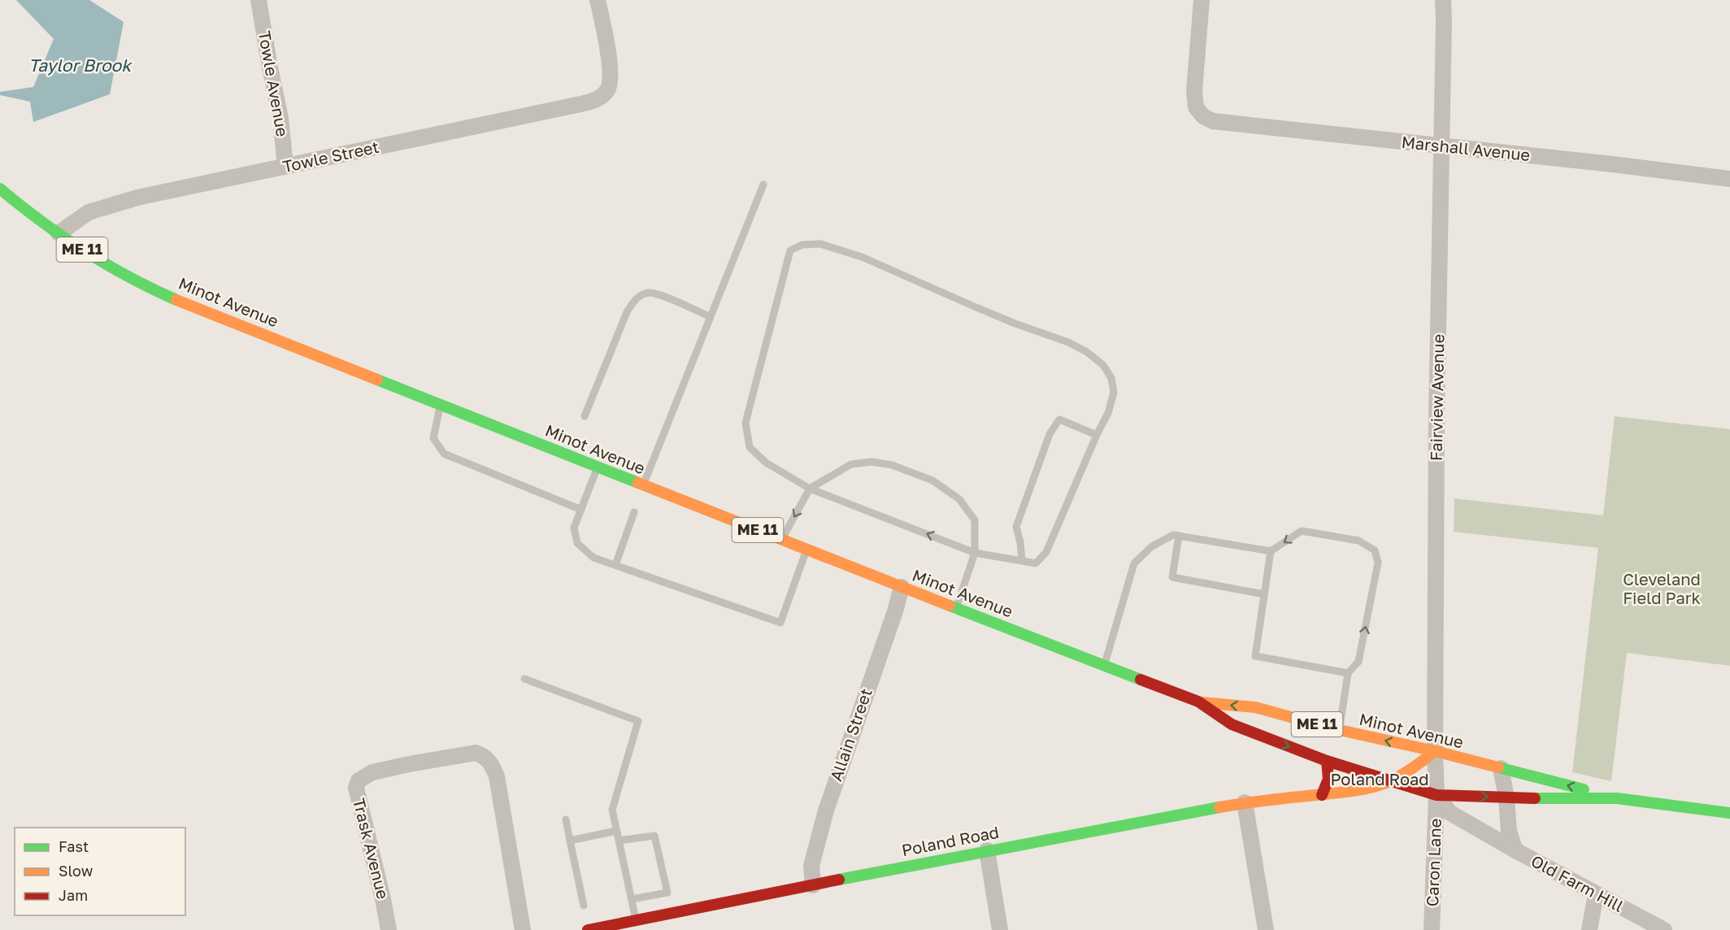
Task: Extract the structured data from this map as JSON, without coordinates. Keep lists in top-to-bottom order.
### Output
{
  "streets": {
    "main road": ["ME 11", "Minot Avenue", "Poland Road"],
    "street": [
      "Towle Avenue",
      "Marshall Avenue",
      "Towle Street",
      "Fairview Avenue",
      "Allain Street",
      "Trask Avenue",
      "Caron Lane",
      "Old Farm Hill"
    ]
  },
  "crossings": [
    ["Towle Avenue", "Towle Street"],
    ["Marshall Avenue", "Fairview Avenue"],
    ["Towle Street", "Minot Avenue"],
    ["ME 11", "Minot Avenue"],
    ["ME 11", "Fairview Avenue"],
    ["ME 11", "Poland Road"],
    ["ME 11", "Caron Lane"],
    ["ME 11", "Old Farm Hill"],
    ["Minot Avenue", "Fairview Avenue"],
    ["Minot Avenue", "Allain Street"],
    ["Minot Avenue", "Poland Road"],
    ["Minot Avenue", "Caron Lane"],
    ["Minot Avenue", "Old Farm Hill"],
    ["Fairview Avenue", "Poland Road"],
    ["Fairview Avenue", "Caron Lane"],
    ["Fairview Avenue", "Old Farm Hill"],
    ["Allain Street", "Poland Road"],
    ["Poland Road", "Caron Lane"],
    ["Poland Road", "Old Farm Hill"],
    ["Caron Lane", "Old Farm Hill"]
  ],
  "water": ["Taylor Brook"],
  "parks": ["Cleveland Field Park"],
  "legend": ["Fast", "Slow", "Jam"]
}
